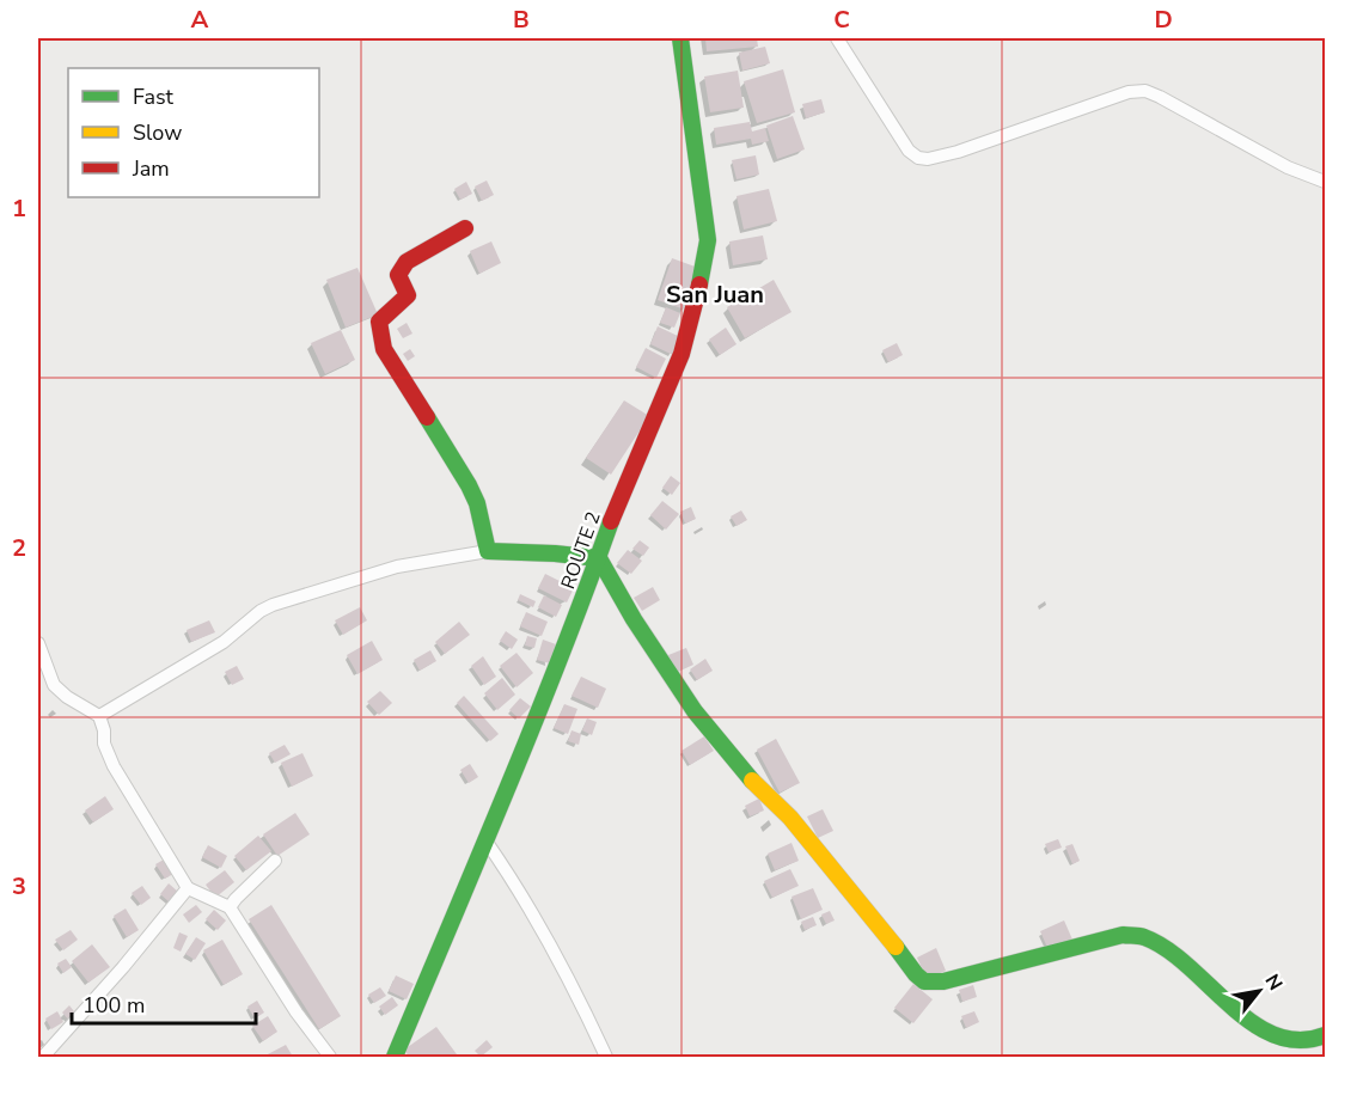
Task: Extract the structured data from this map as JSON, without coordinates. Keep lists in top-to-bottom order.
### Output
{
  "streets": {
    "main road": ["ROUTE 2"]
  },
  "districts": ["San Juan"],
  "legend": ["Fast", "Slow", "Jam"],
  "scale_bar": "100 m",
  "north": "top right",
  "grid": {
    "columns": [
      "A",
      "B",
      "C",
      "D"
    ],
    "rows": ["1", "2", "3"]
  }
}
